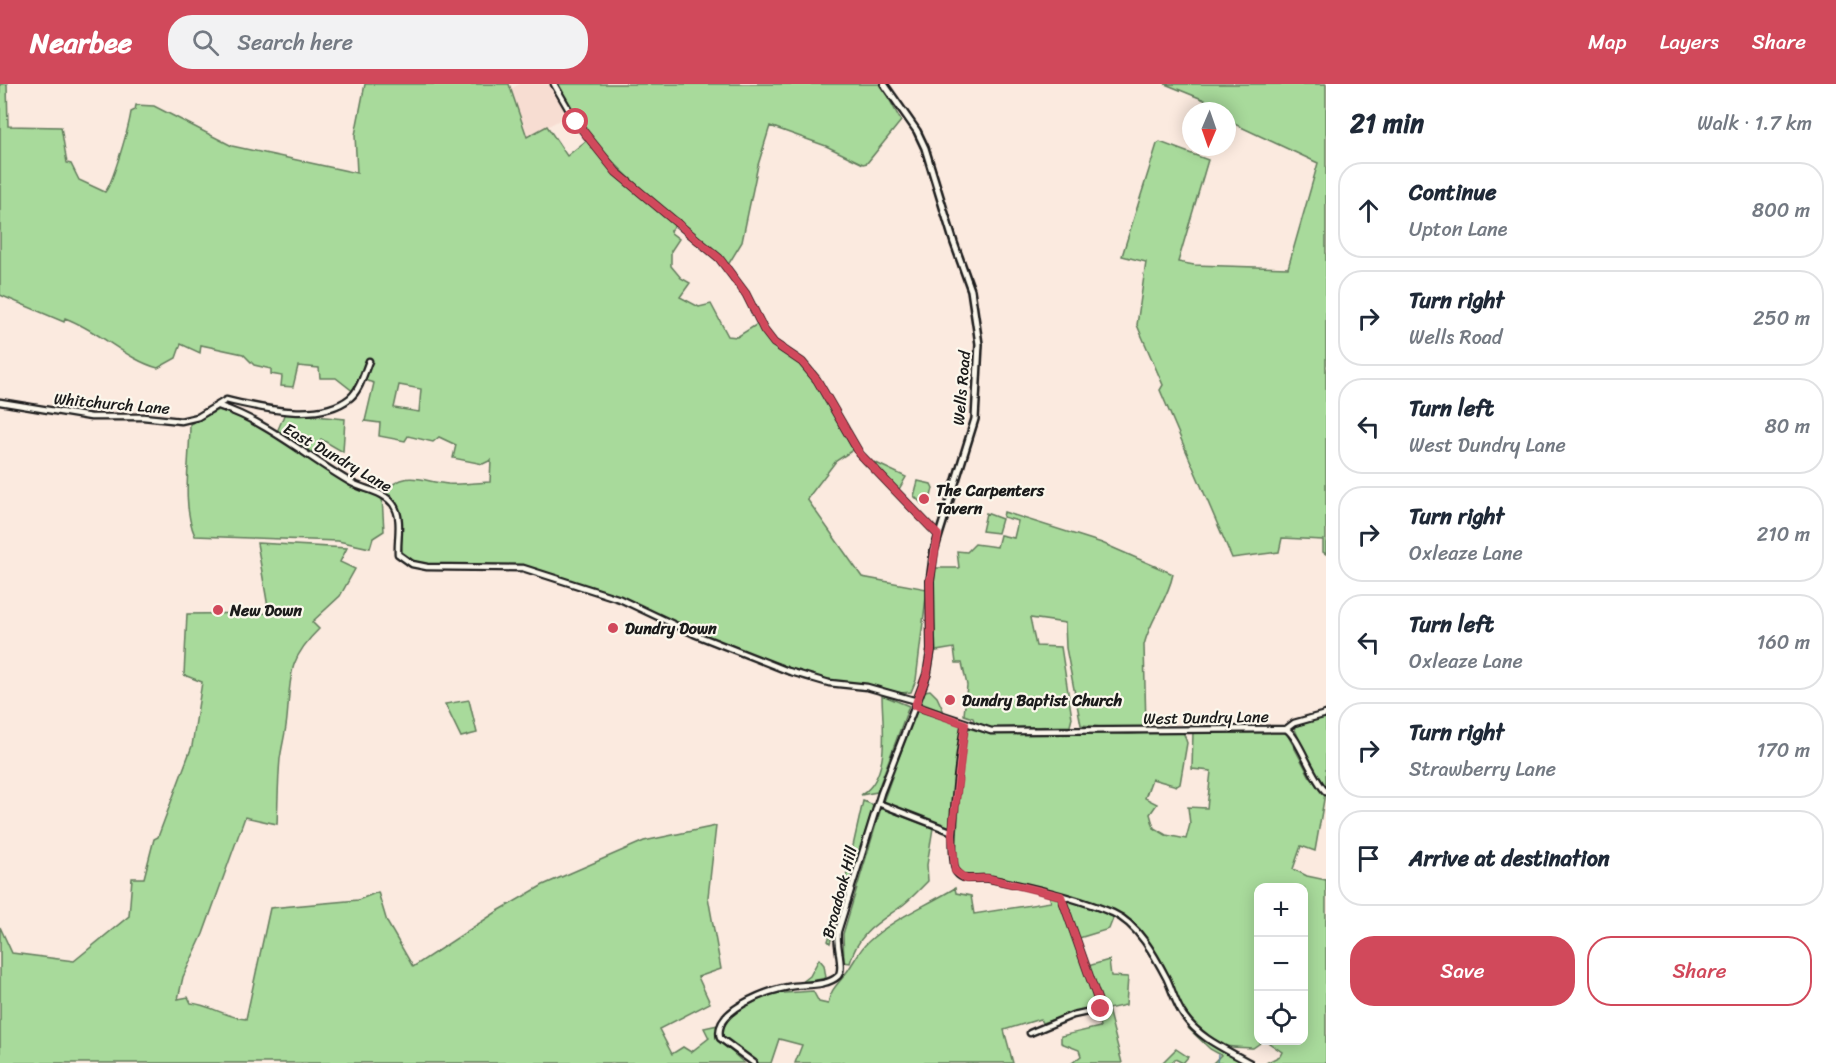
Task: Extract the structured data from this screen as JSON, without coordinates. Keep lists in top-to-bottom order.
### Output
{
  "streets": {
    "street": [
      "Wells Road",
      "Whitchurch Lane",
      "East Dundry Lane",
      "West Dundry Lane",
      "Broadoak Hill"
    ]
  },
  "crossings": [
    ["Wells Road", "East Dundry Lane"],
    ["Wells Road", "West Dundry Lane"],
    ["Wells Road", "Broadoak Hill"],
    ["Whitchurch Lane", "East Dundry Lane"],
    ["East Dundry Lane", "West Dundry Lane"],
    ["East Dundry Lane", "Broadoak Hill"],
    ["West Dundry Lane", "Broadoak Hill"]
  ],
  "places": [
    "The Carpenters Tavern",
    "New Down",
    "Dundry Down",
    "Dundry Baptist Church"
  ],
  "north": "bottom",
  "page": {
    "header": "Nearbee",
    "search": "Search here",
    "nav": ["Map", "Layers", "Share"],
    "heading": ["21 min", "Walk · 1.7 km"],
    "list": [
      ["Continue", "Upton Lane", "800 m"],
      ["Turn right", "Wells Road", "250 m"],
      ["Turn left", "West Dundry Lane", "80 m"],
      ["Turn right", "Oxleaze Lane", "210 m"],
      ["Turn left", "Oxleaze Lane", "160 m"],
      ["Turn right", "Strawberry Lane", "170 m"],
      "Arrive at destination"
    ],
    "map_buttons": ["+", "−"],
    "buttons": ["Save", "Share"]
  }
}
